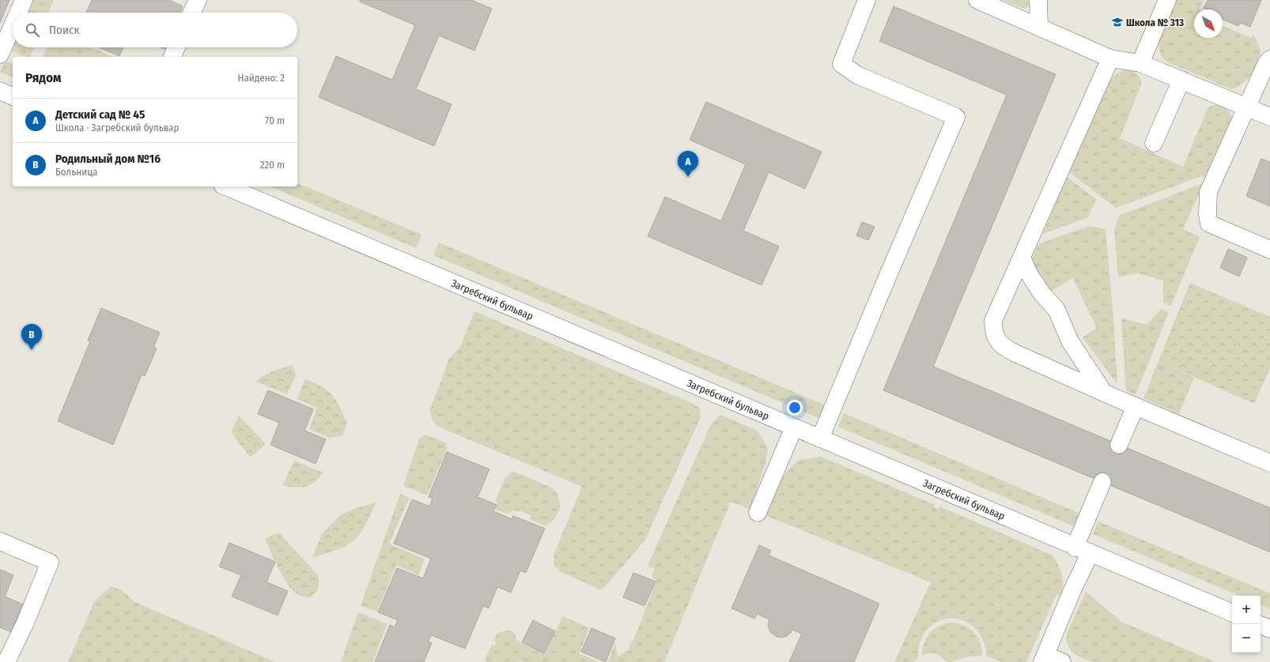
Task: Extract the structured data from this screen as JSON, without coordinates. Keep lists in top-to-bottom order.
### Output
{
  "streets": {
    "street": ["Загребский бульвар"]
  },
  "places": {
    "school or university": ["Школа № 313"]
  },
  "north": "bottom right",
  "page": {
    "search": "Поиск",
    "heading": ["Рядом", "Найдено: 2"],
    "list": [
      {
        "mark": "A",
        "name": "Детский сад № 45",
        "note": "Школа · Загребский бульвар",
        "value": "70 m"
      },
      {
        "mark": "B",
        "name": "Родильный дом №16",
        "note": "Больница",
        "value": "220 m"
      }
    ],
    "pins": ["A", "B"],
    "map_buttons": ["+", "−"]
  }
}
